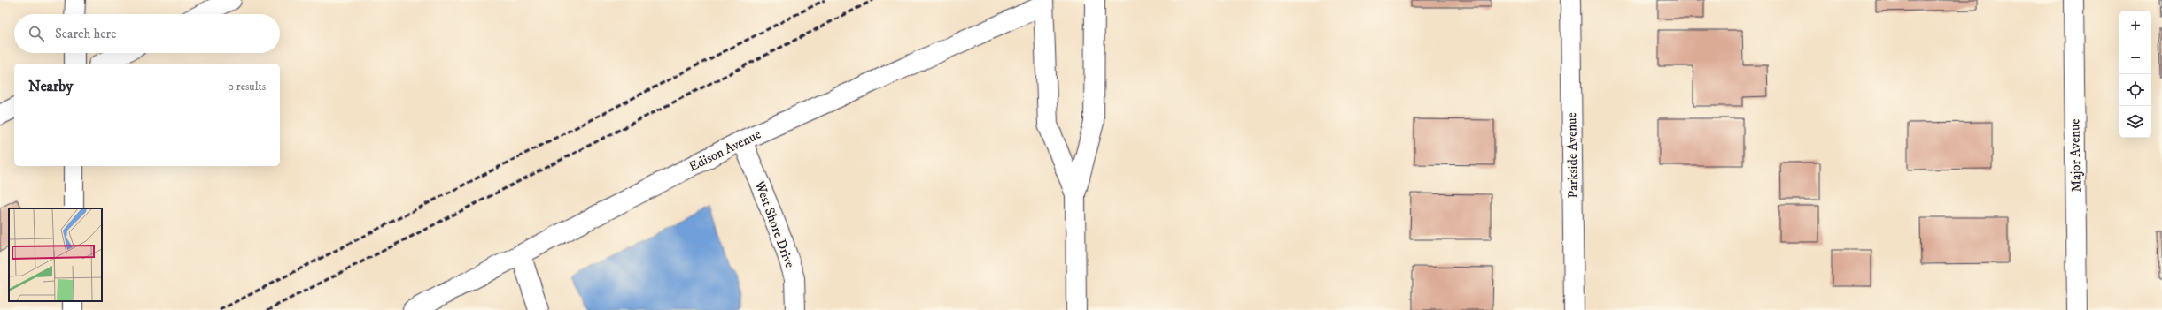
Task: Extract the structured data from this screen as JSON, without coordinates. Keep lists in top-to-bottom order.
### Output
{
  "streets": {
    "street": [
      "Edison Avenue",
      "Parkside Avenue",
      "Major Avenue",
      "West Shore Drive"
    ]
  },
  "crossings": [
    ["Edison Avenue", "West Shore Drive"]
  ],
  "page": {
    "map_buttons": ["+", "−"],
    "search": "Search here",
    "heading": ["Nearby", "0 results"]
  }
}
